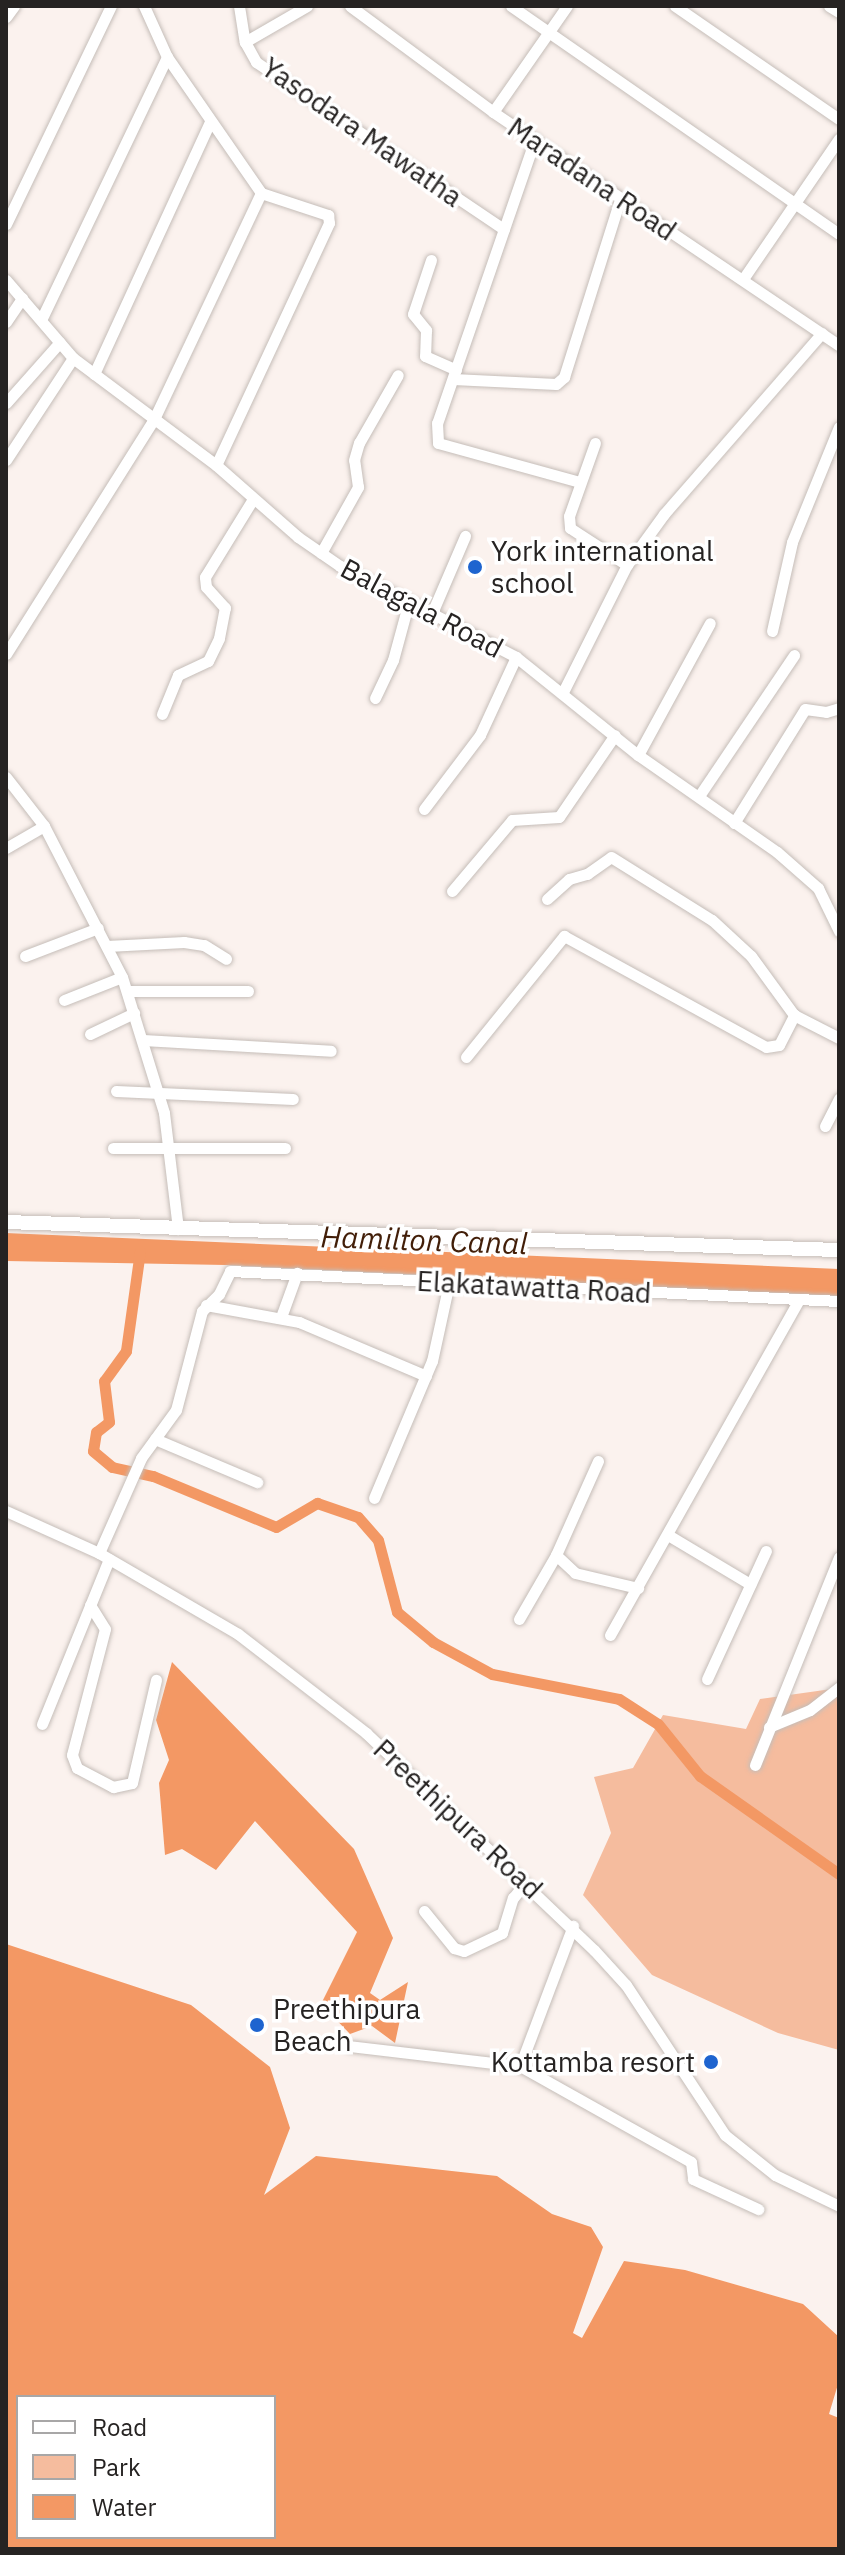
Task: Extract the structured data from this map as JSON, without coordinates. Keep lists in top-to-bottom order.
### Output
{
  "streets": {
    "street": [
      "Yasodara Mawatha",
      "Maradana Road",
      "Balagala Road",
      "Elakatawatta Road",
      "Preethipura Road"
    ]
  },
  "water": ["Hamilton Canal"],
  "places": ["York international school", "Preethipura Beach", "Kottamba resort"],
  "legend": ["Road", "Park", "Water"]
}
